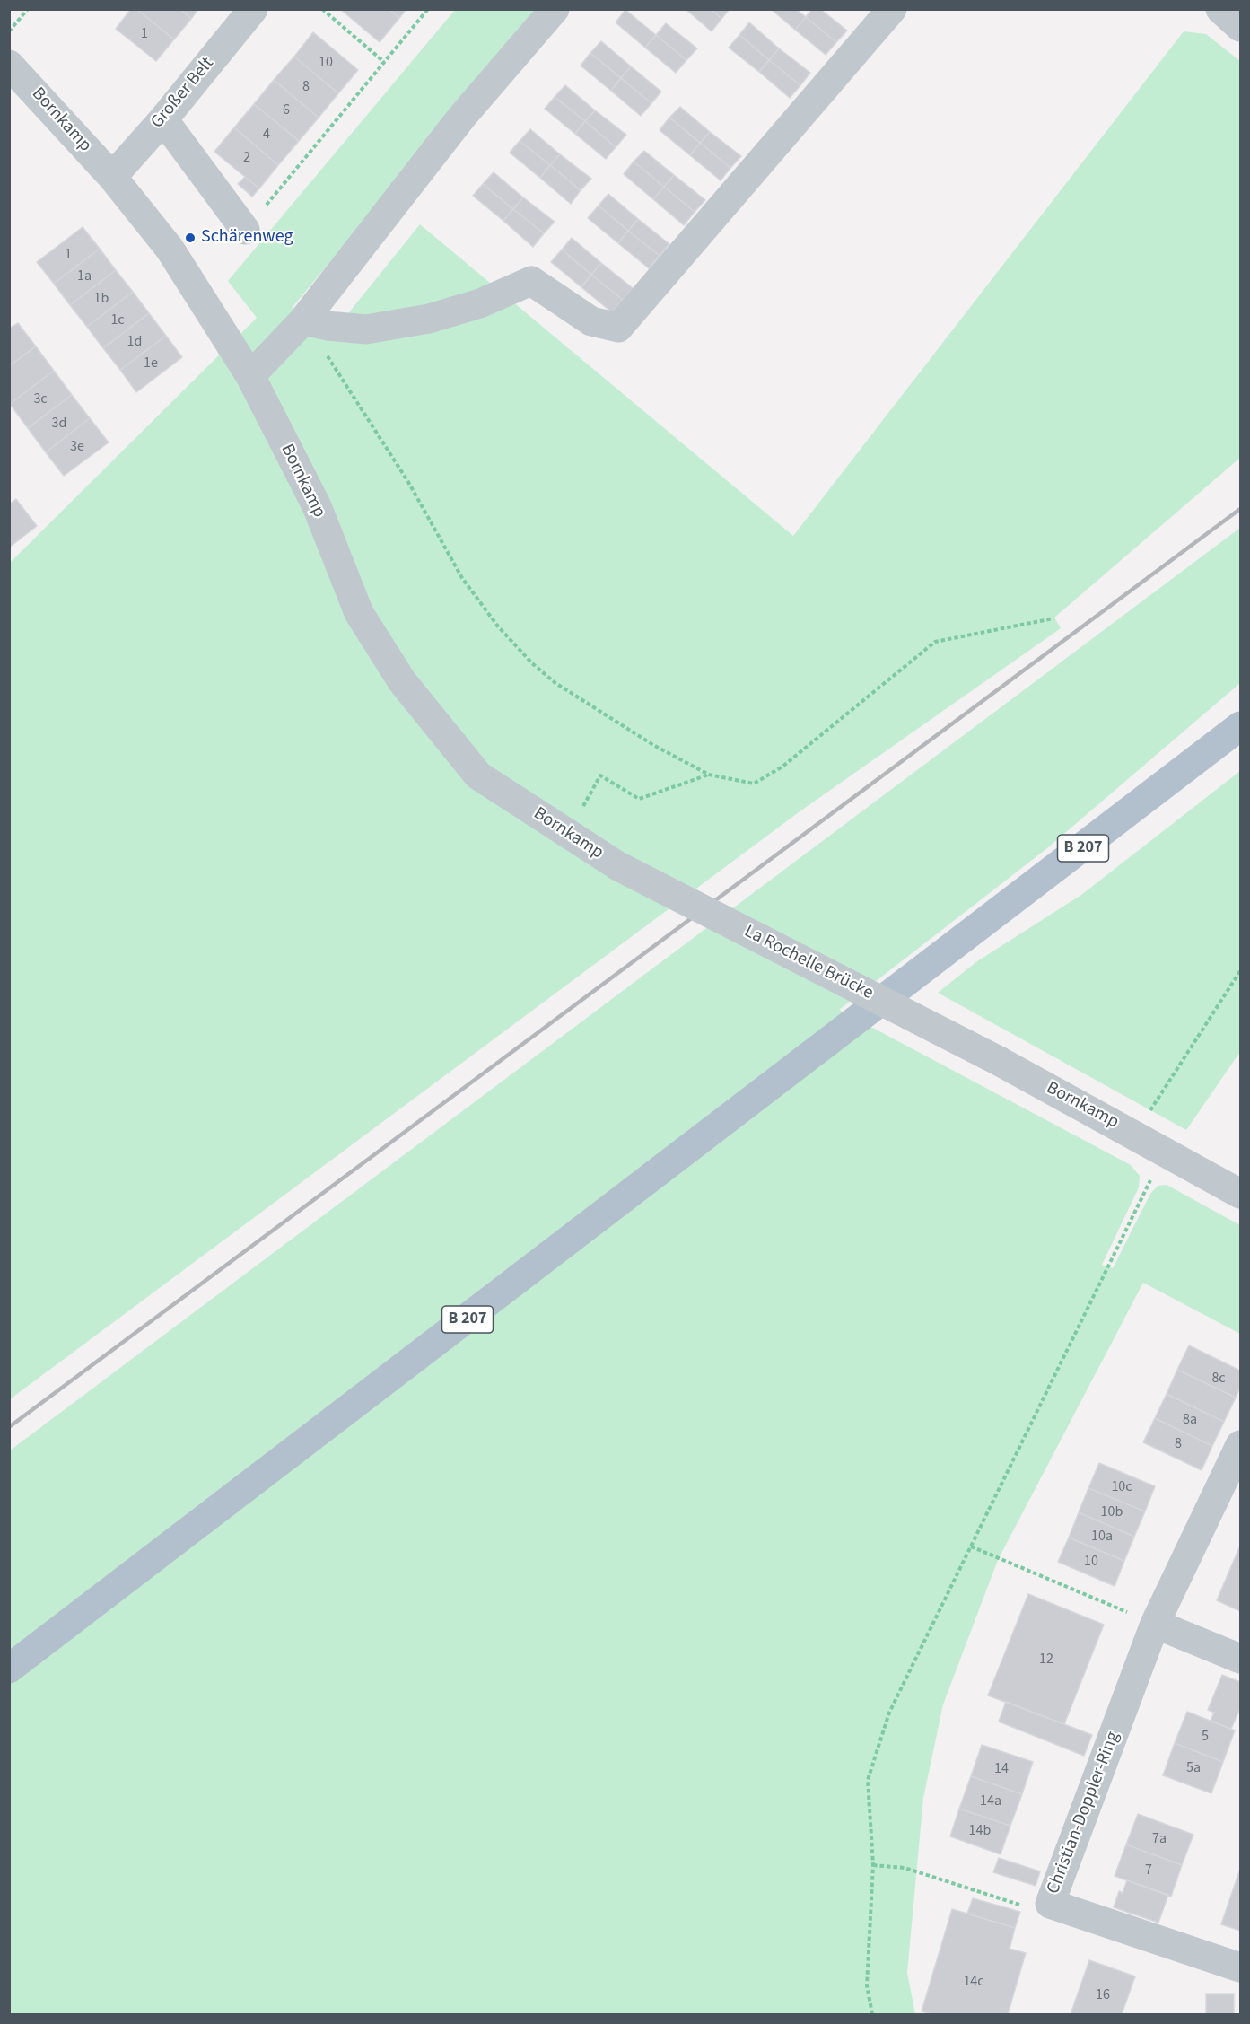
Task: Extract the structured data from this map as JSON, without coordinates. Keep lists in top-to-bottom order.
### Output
{
  "streets": {
    "main road": ["B 207"],
    "street": [
      "Großer Belt",
      "Bornkamp",
      "La Rochelle Brücke",
      "Christian-Doppler-Ring"
    ]
  },
  "crossings": [
    ["Großer Belt", "Bornkamp"],
    ["Bornkamp", "La Rochelle Brücke"]
  ],
  "places": ["Schärenweg"],
  "house_numbers": [
    "1",
    "10",
    "8",
    "6",
    "4",
    "2",
    "1",
    "1a",
    "1b",
    "1c",
    "1d",
    "1e",
    "3c",
    "3d",
    "3e",
    "8c",
    "8a",
    "8",
    "10c",
    "10b",
    "10a",
    "10",
    "12",
    "5",
    "5a",
    "14",
    "14a",
    "14b",
    "7a",
    "7",
    "14c",
    "16"
  ]
}
